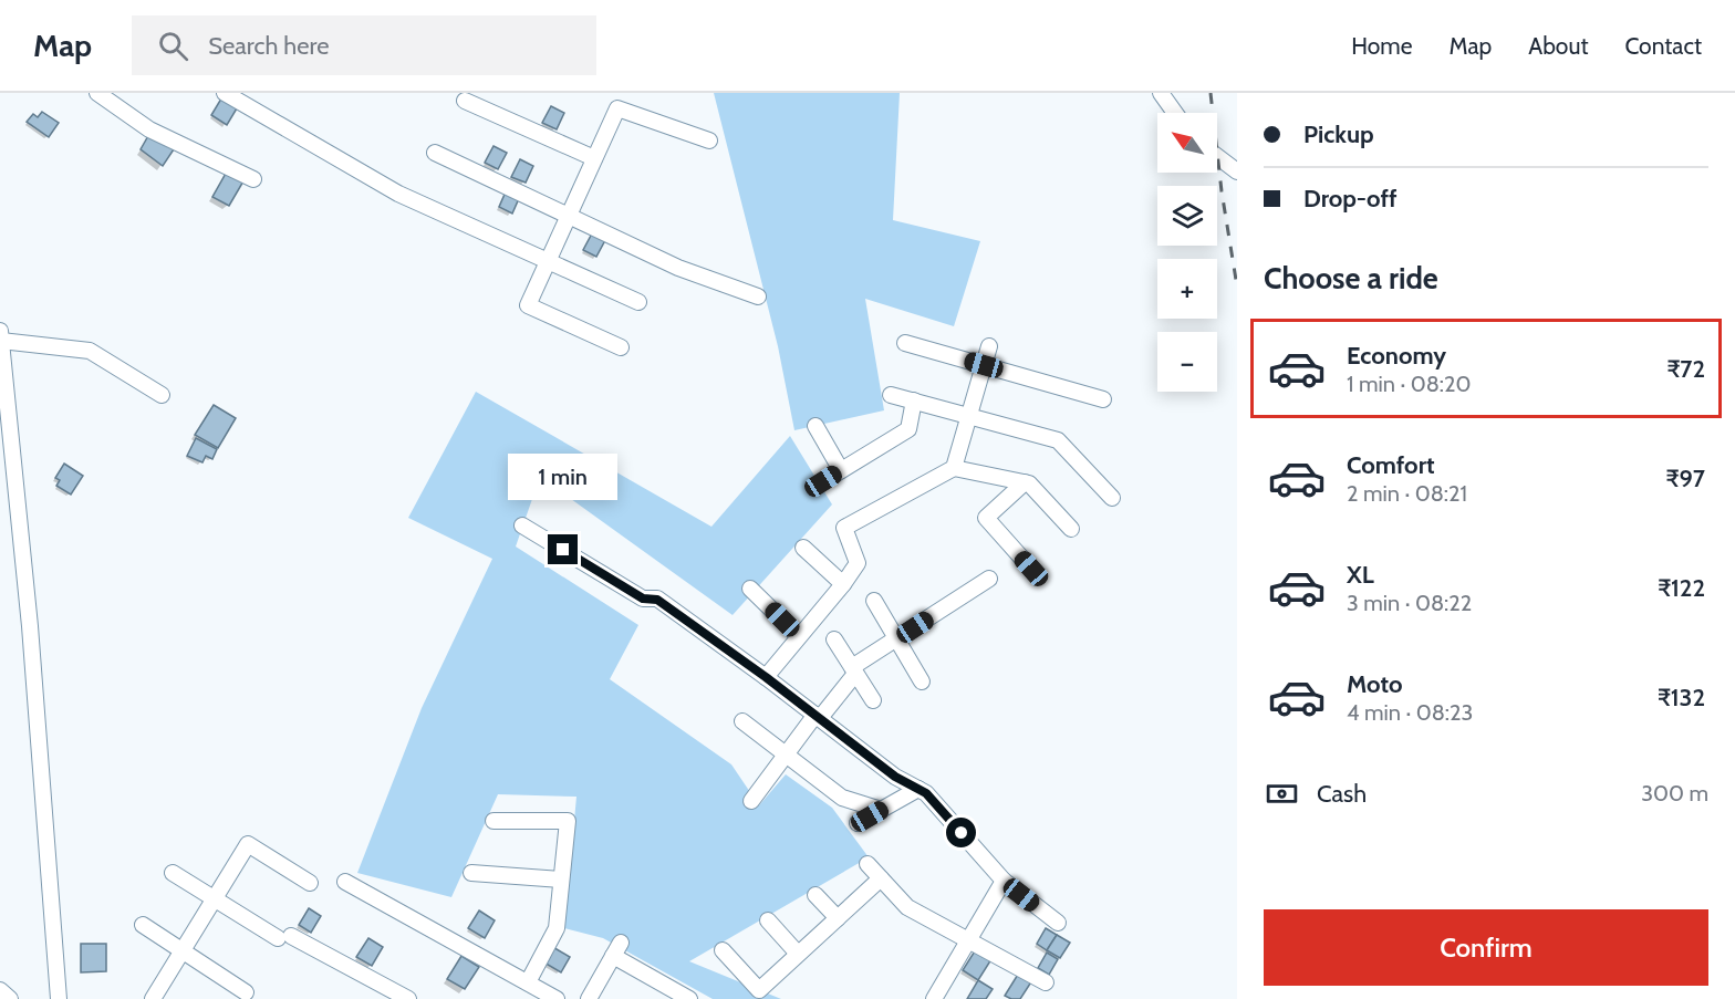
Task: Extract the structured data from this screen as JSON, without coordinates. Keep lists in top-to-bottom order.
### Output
{
  "north": "top left",
  "page": {
    "header": "Map",
    "search": "Search here",
    "nav": [
      "Home",
      "Map",
      "About",
      "Contact"
    ],
    "banner": ["Pickup", "Drop-off"],
    "map_buttons": ["+", "−"],
    "heading": "Choose a ride",
    "list": [
      {
        "name": "Economy",
        "note": "1 min · 08:20",
        "value": "₹72"
      },
      {
        "name": "Comfort",
        "note": "2 min · 08:21",
        "value": "₹97"
      },
      {
        "name": "XL",
        "note": "3 min · 08:22",
        "value": "₹122"
      },
      {
        "name": "Moto",
        "note": "4 min · 08:23",
        "value": "₹132"
      }
    ],
    "bubble": "1 min",
    "pay": ["Cash", "300 m"],
    "buttons": "Confirm"
  }
}
